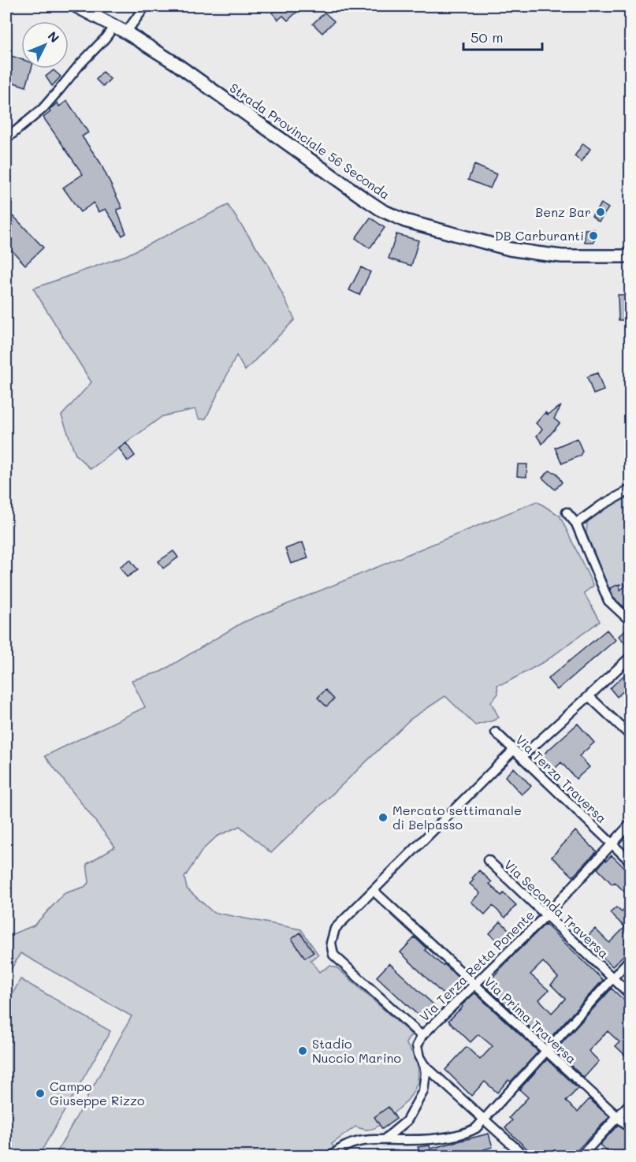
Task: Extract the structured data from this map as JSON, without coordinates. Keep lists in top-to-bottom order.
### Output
{
  "streets": {
    "street": [
      "Strada Provinciale 56 Seconda",
      "Via Terza Traversa",
      "Via Seconda Traversa",
      "Via Terza Retta Ponente",
      "Via Prima Traversa"
    ]
  },
  "crossings": [
    ["Via Terza Traversa", "Via Terza Retta Ponente"],
    ["Via Seconda Traversa", "Via Terza Retta Ponente"],
    ["Via Terza Retta Ponente", "Via Prima Traversa"]
  ],
  "places": [
    "Benz Bar",
    "DB Carburanti",
    "Mercato settimanale di Belpasso",
    "Stadio Nuccio Marino",
    "Campo Giuseppe Rizzo"
  ],
  "scale_bar": "50 m",
  "north": "top right"
}
